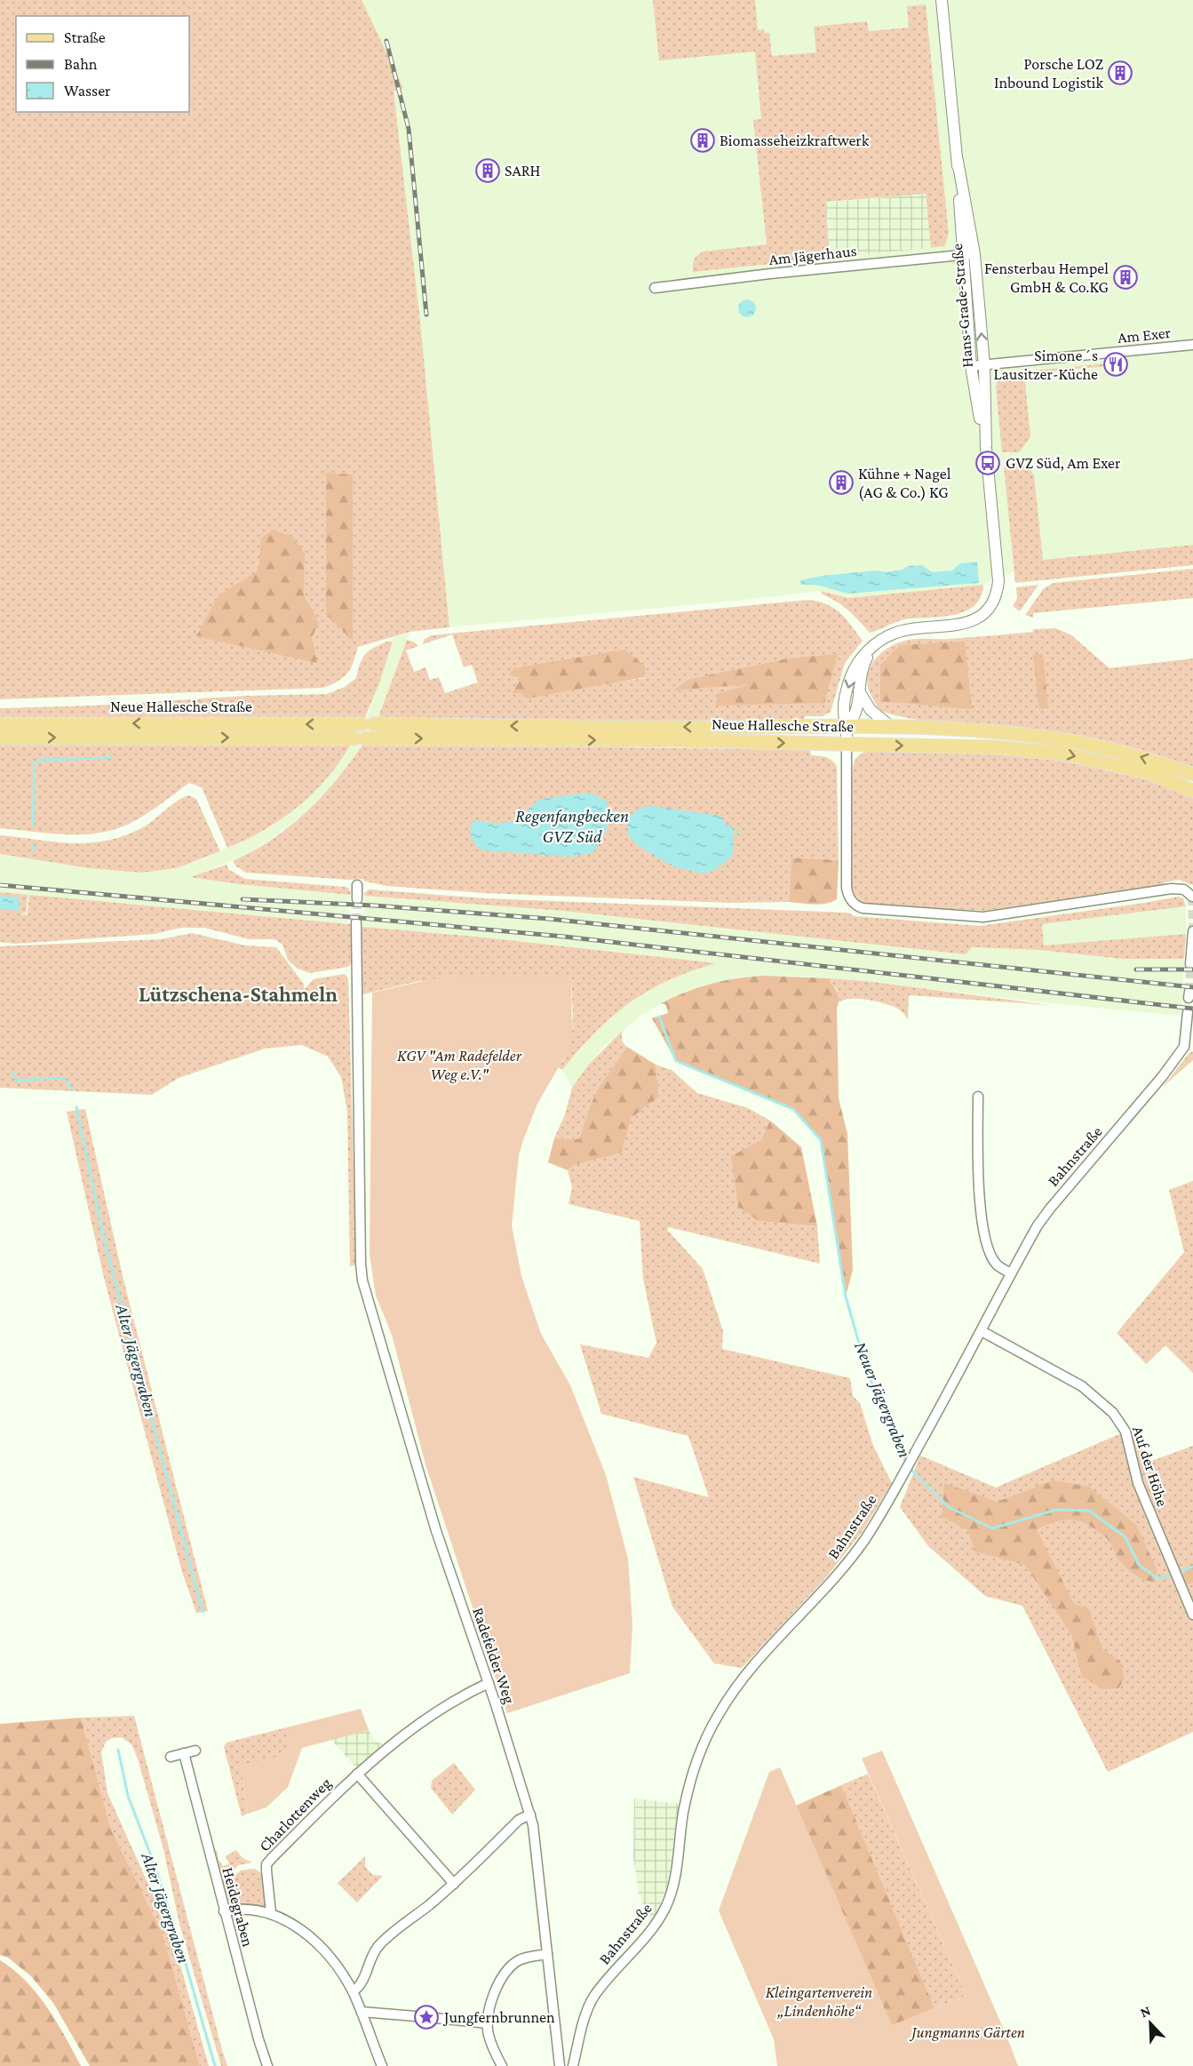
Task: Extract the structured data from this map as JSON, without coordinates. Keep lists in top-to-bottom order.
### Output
{
  "streets": {
    "main road": ["Neue Hallesche Straße"],
    "street": [
      "Am Jägerhaus",
      "Hans-Grade-Straße",
      "Am Exer",
      "Bahnstraße",
      "Auf der Höhe",
      "Radefelder Weg",
      "Charlottenweg",
      "Heidegraben"
    ]
  },
  "crossings": [
    ["Am Jägerhaus", "Hans-Grade-Straße"],
    ["Hans-Grade-Straße", "Am Exer"],
    ["Hans-Grade-Straße", "Neue Hallesche Straße"],
    ["Bahnstraße", "Auf der Höhe"],
    ["Radefelder Weg", "Charlottenweg"]
  ],
  "districts": ["Lützschena-Stahmeln"],
  "water": ["Regenfangbecken GVZ Süd", "Alter Jägergraben", "Neuer Jägergraben"],
  "parks": ["KGV \"Am Radefelder Weg e.V.\"", "Kleingartenverein „Lindenhöhe“", "Jungmanns Gärten"],
  "places": {
    "building": [
      "Porsche LOZ Inbound Logistik",
      "Biomasseheizkraftwerk",
      "SARH",
      "Fensterbau Hempel GmbH & Co.KG",
      "Kühne + Nagel (AG & Co.) KG"
    ],
    "restaurant": ["Simone´s Lausitzer-Küche"],
    "bus stop": ["GVZ Süd, Am Exer"],
    "place": ["Jungfernbrunnen"]
  },
  "legend": ["Straße", "Bahn", "Wasser"],
  "north": "top left"
}
